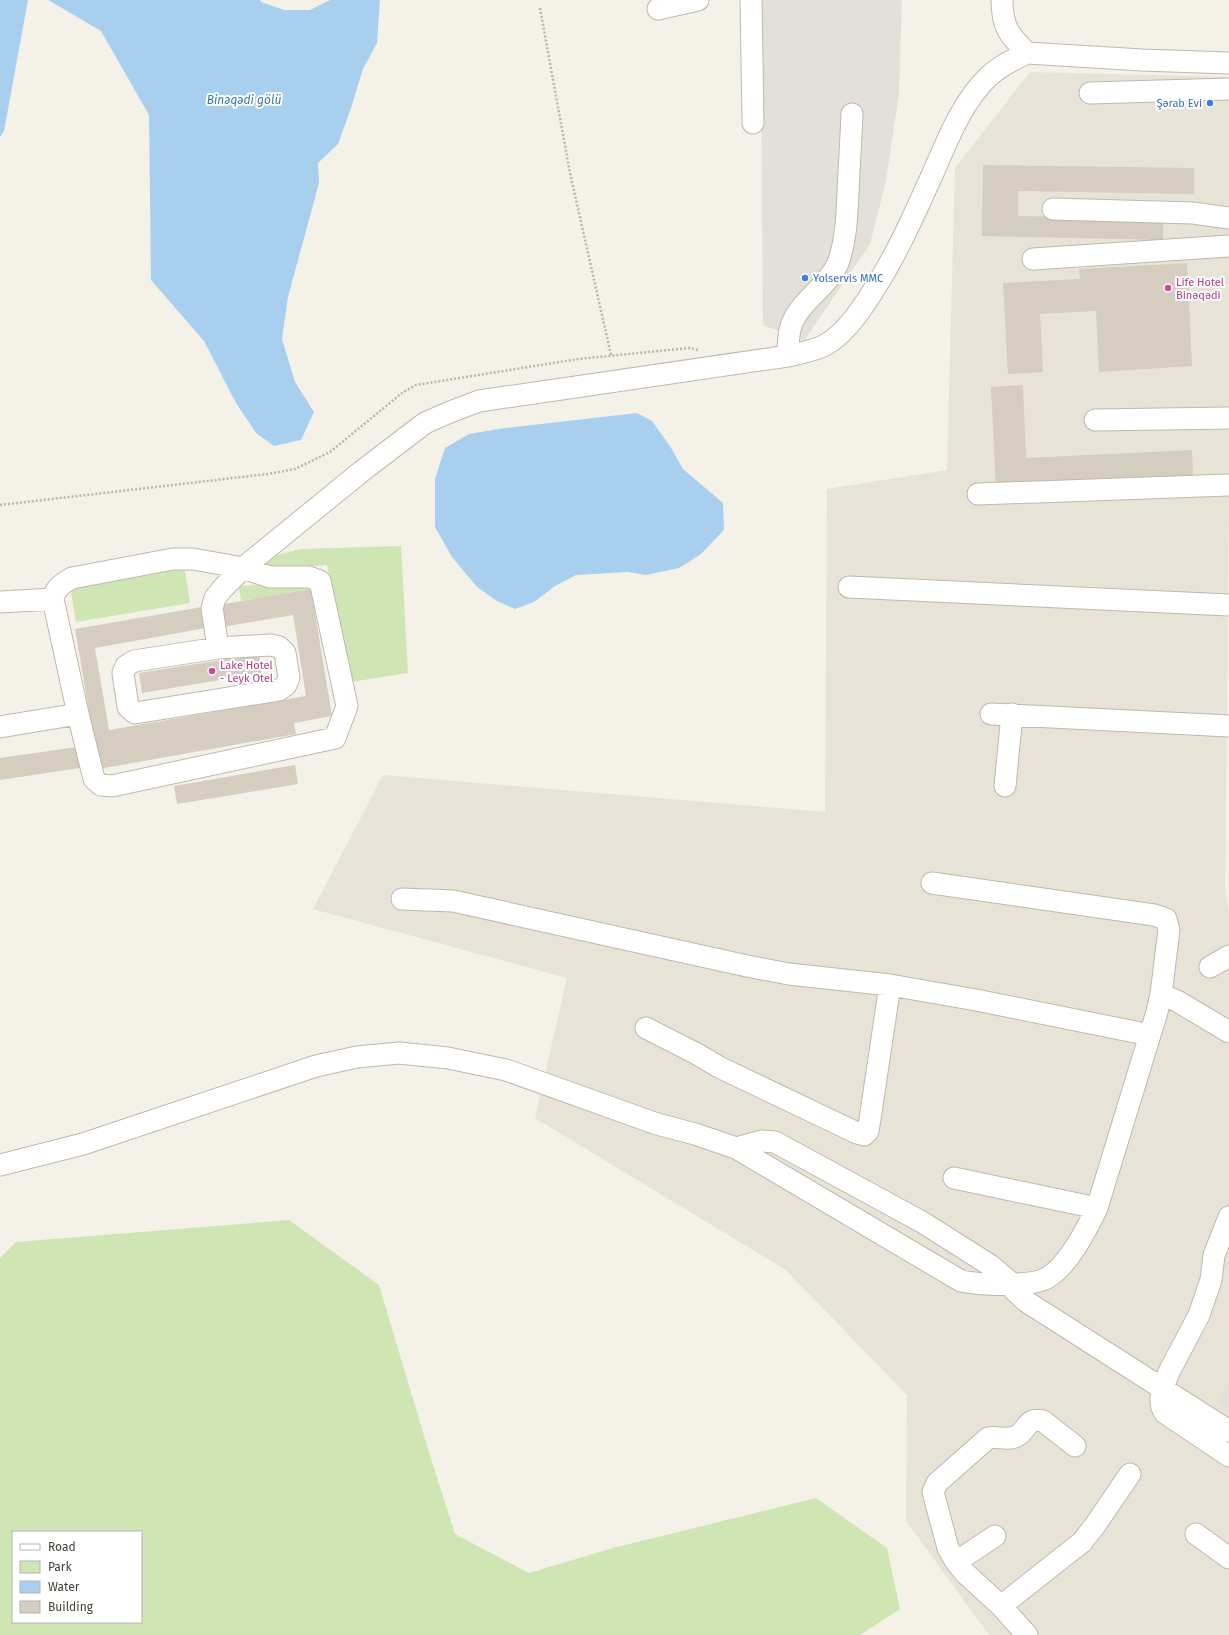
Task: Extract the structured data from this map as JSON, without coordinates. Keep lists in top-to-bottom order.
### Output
{
  "water": ["Binəqədi gölü"],
  "places": [
    "Şərab Evi",
    "Yolservis MMC",
    "Life Hotel Binəqədi",
    "Lake Hotel - Leyk Otel"
  ],
  "legend": [
    "Road",
    "Park",
    "Water",
    "Building"
  ]
}
